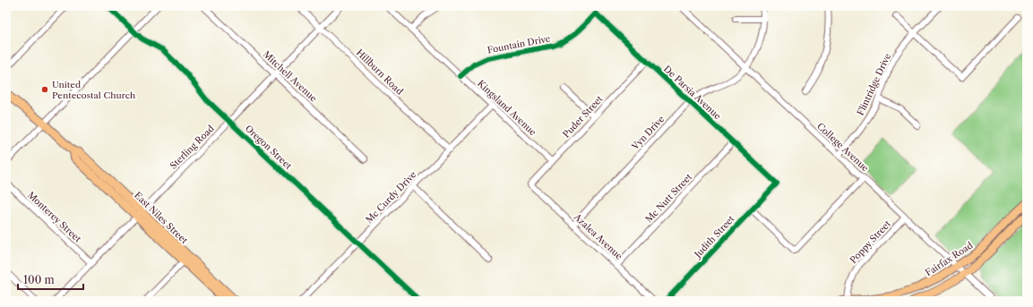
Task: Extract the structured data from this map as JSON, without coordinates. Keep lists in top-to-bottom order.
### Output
{
  "streets": {
    "main road": ["East Niles Street", "Fairfax Road"],
    "street": [
      "Fountain Drive",
      "Hillburn Road",
      "Mitchell Avenue",
      "Flintridge Drive",
      "De Parsia Avenue",
      "Kingsland Avenue",
      "Puder Street",
      "Vyn Drive",
      "Sterling Road",
      "Oregon Street",
      "College Avenue",
      "Mc Curdy Drive",
      "Mc Nutt Street",
      "Monterey Street",
      "Azalea Avenue",
      "Judith Street",
      "Poppy Street"
    ]
  },
  "crossings": [
    ["Fountain Drive", "De Parsia Avenue"],
    ["Fountain Drive", "Kingsland Avenue"],
    ["Hillburn Road", "Sterling Road"],
    ["Hillburn Road", "Mc Curdy Drive"],
    ["Mitchell Avenue", "Sterling Road"],
    ["Flintridge Drive", "College Avenue"],
    ["De Parsia Avenue", "Puder Street"],
    ["De Parsia Avenue", "Vyn Drive"],
    ["De Parsia Avenue", "Mc Nutt Street"],
    ["De Parsia Avenue", "Judith Street"],
    ["Kingsland Avenue", "Puder Street"],
    ["Kingsland Avenue", "Mc Curdy Drive"],
    ["Puder Street", "Azalea Avenue"],
    ["Vyn Drive", "College Avenue"],
    ["Vyn Drive", "Azalea Avenue"],
    ["Sterling Road", "Oregon Street"],
    ["Sterling Road", "Monterey Street"],
    ["Sterling Road", "East Niles Street"],
    ["Oregon Street", "Mc Curdy Drive"],
    ["College Avenue", "Poppy Street"],
    ["College Avenue", "Fairfax Road"],
    ["Mc Nutt Street", "Azalea Avenue"],
    ["Poppy Street", "Fairfax Road"]
  ],
  "places": ["United Pentecostal Church"],
  "scale_bar": "100 m"
}
